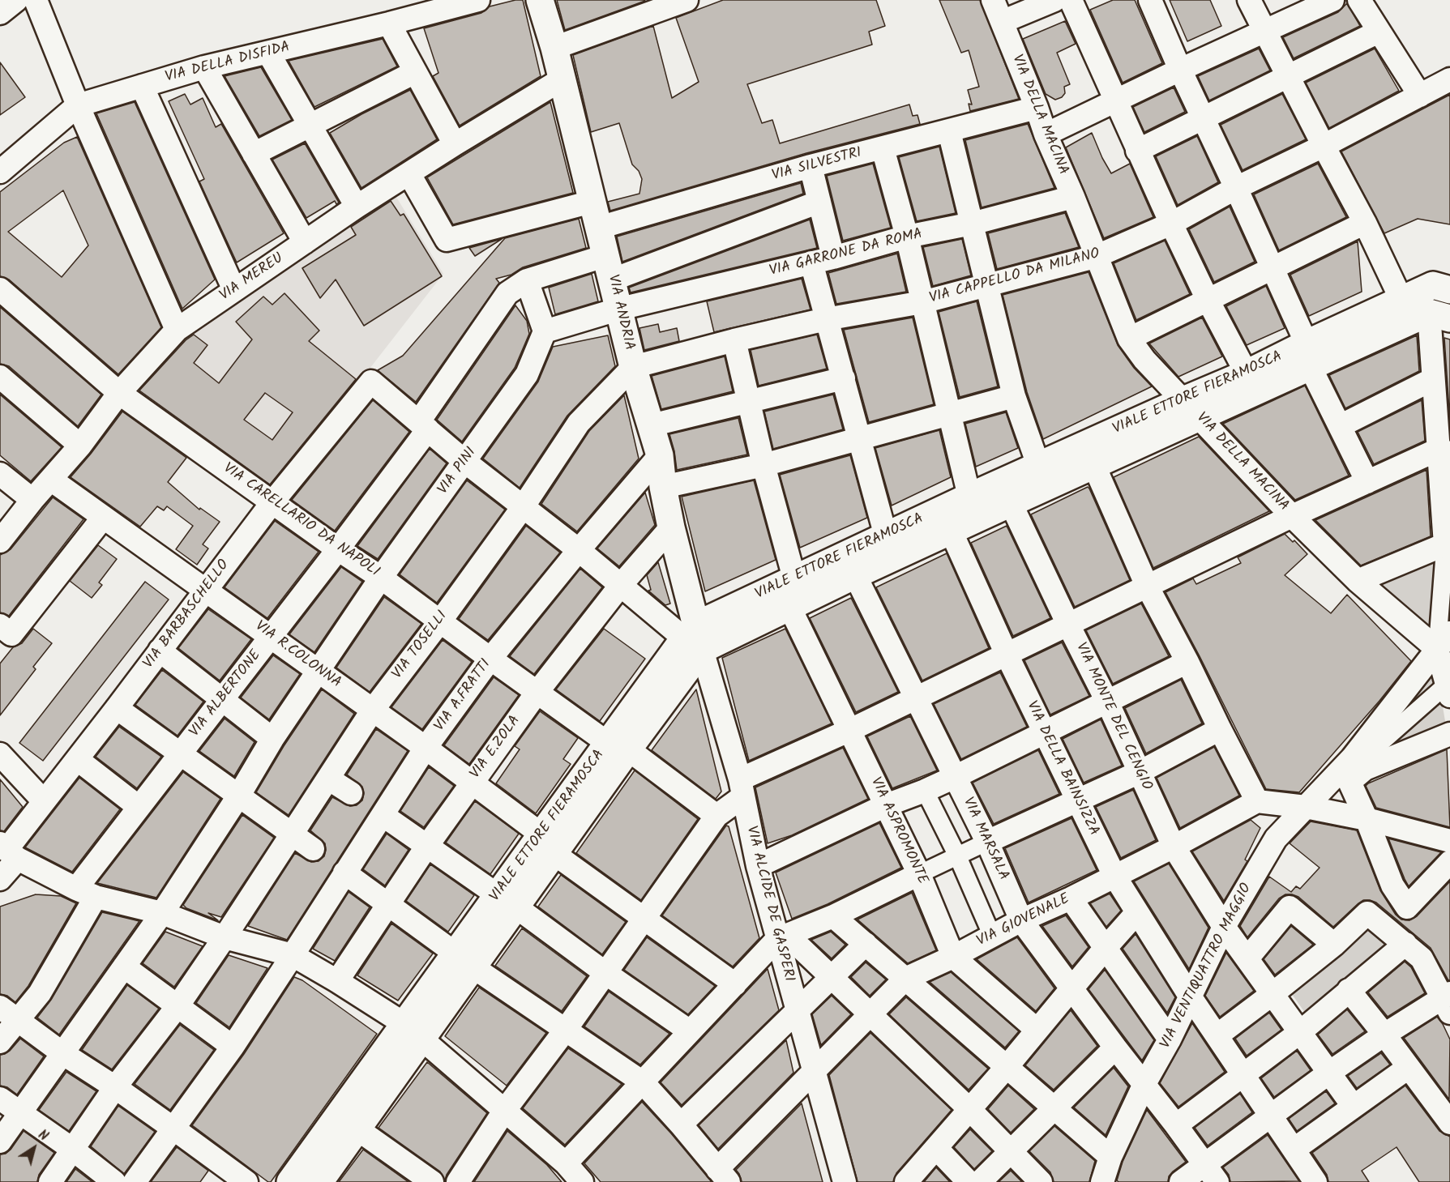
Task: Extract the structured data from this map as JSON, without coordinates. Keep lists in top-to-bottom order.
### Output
{
  "streets": {
    "main road": ["VIA ANDRIA", "VIALE ETTORE FIERAMOSCA"],
    "street": [
      "VIA DELLA DISFIDA",
      "VIA DELLA MACINA",
      "VIA SILVESTRI",
      "VIA GARRONE DA ROMA",
      "VIA CAPPELLO DA MILANO",
      "VIA MEREU",
      "VIA PINI",
      "VIA CARELLARIO DA NAPOLI",
      "VIA BARBASCHELLO",
      "VIA TOSELLI",
      "VIA R.COLONNA",
      "VIA ALBERTONE",
      "VIA A.FRATTI",
      "VIA MONTE DEL CENGIO",
      "VIA E.ZOLA",
      "VIA DELLA BAINSIZZA",
      "VIA ASPROMONTE",
      "VIA MARSALA",
      "VIA ALCIDE DE GASPERI",
      "VIA GIOVENALE",
      "VIA VENTIQUATTRO MAGGIO"
    ]
  },
  "crossings": [
    ["VIA DELLA MACINA", "VIA SILVESTRI"],
    ["VIA DELLA MACINA", "VIA GARRONE DA ROMA"],
    ["VIA DELLA MACINA", "VIA CAPPELLO DA MILANO"],
    ["VIA DELLA MACINA", "VIALE ETTORE FIERAMOSCA"],
    ["VIA DELLA MACINA", "VIA VENTIQUATTRO MAGGIO"],
    ["VIA SILVESTRI", "VIA ANDRIA"],
    ["VIA GARRONE DA ROMA", "VIA ANDRIA"],
    ["VIA CAPPELLO DA MILANO", "VIA ANDRIA"],
    ["VIA CAPPELLO DA MILANO", "VIA TOSELLI"],
    ["VIA MEREU", "VIA ANDRIA"],
    ["VIA MEREU", "VIA CARELLARIO DA NAPOLI"],
    ["VIA MEREU", "VIA R.COLONNA"],
    ["VIA ANDRIA", "VIALE ETTORE FIERAMOSCA"],
    ["VIA ANDRIA", "VIA TOSELLI"],
    ["VIA ANDRIA", "VIA ALBERTONE"],
    ["VIA ANDRIA", "VIA A.FRATTI"],
    ["VIA ANDRIA", "VIA E.ZOLA"],
    ["VIA ANDRIA", "VIA ALCIDE DE GASPERI"],
    ["VIALE ETTORE FIERAMOSCA", "VIA CARELLARIO DA NAPOLI"],
    ["VIALE ETTORE FIERAMOSCA", "VIA R.COLONNA"],
    ["VIALE ETTORE FIERAMOSCA", "VIA MONTE DEL CENGIO"],
    ["VIALE ETTORE FIERAMOSCA", "VIA DELLA BAINSIZZA"],
    ["VIALE ETTORE FIERAMOSCA", "VIA ASPROMONTE"],
    ["VIALE ETTORE FIERAMOSCA", "VIA MARSALA"],
    ["VIALE ETTORE FIERAMOSCA", "VIA ALCIDE DE GASPERI"],
    ["VIA PINI", "VIA CARELLARIO DA NAPOLI"],
    ["VIA PINI", "VIA R.COLONNA"],
    ["VIA CARELLARIO DA NAPOLI", "VIA BARBASCHELLO"],
    ["VIA CARELLARIO DA NAPOLI", "VIA TOSELLI"],
    ["VIA CARELLARIO DA NAPOLI", "VIA ALBERTONE"],
    ["VIA CARELLARIO DA NAPOLI", "VIA A.FRATTI"],
    ["VIA CARELLARIO DA NAPOLI", "VIA E.ZOLA"],
    ["VIA BARBASCHELLO", "VIA R.COLONNA"],
    ["VIA BARBASCHELLO", "VIA ALBERTONE"],
    ["VIA TOSELLI", "VIA R.COLONNA"],
    ["VIA R.COLONNA", "VIA ALBERTONE"],
    ["VIA R.COLONNA", "VIA A.FRATTI"],
    ["VIA R.COLONNA", "VIA E.ZOLA"],
    ["VIA MONTE DEL CENGIO", "VIA GIOVENALE"],
    ["VIA MONTE DEL CENGIO", "VIA VENTIQUATTRO MAGGIO"],
    ["VIA DELLA BAINSIZZA", "VIA GIOVENALE"],
    ["VIA DELLA BAINSIZZA", "VIA VENTIQUATTRO MAGGIO"],
    ["VIA ASPROMONTE", "VIA GIOVENALE"],
    ["VIA MARSALA", "VIA GIOVENALE"],
    ["VIA MARSALA", "VIA VENTIQUATTRO MAGGIO"],
    ["VIA ALCIDE DE GASPERI", "VIA GIOVENALE"]
  ],
  "north": "top right"
}
